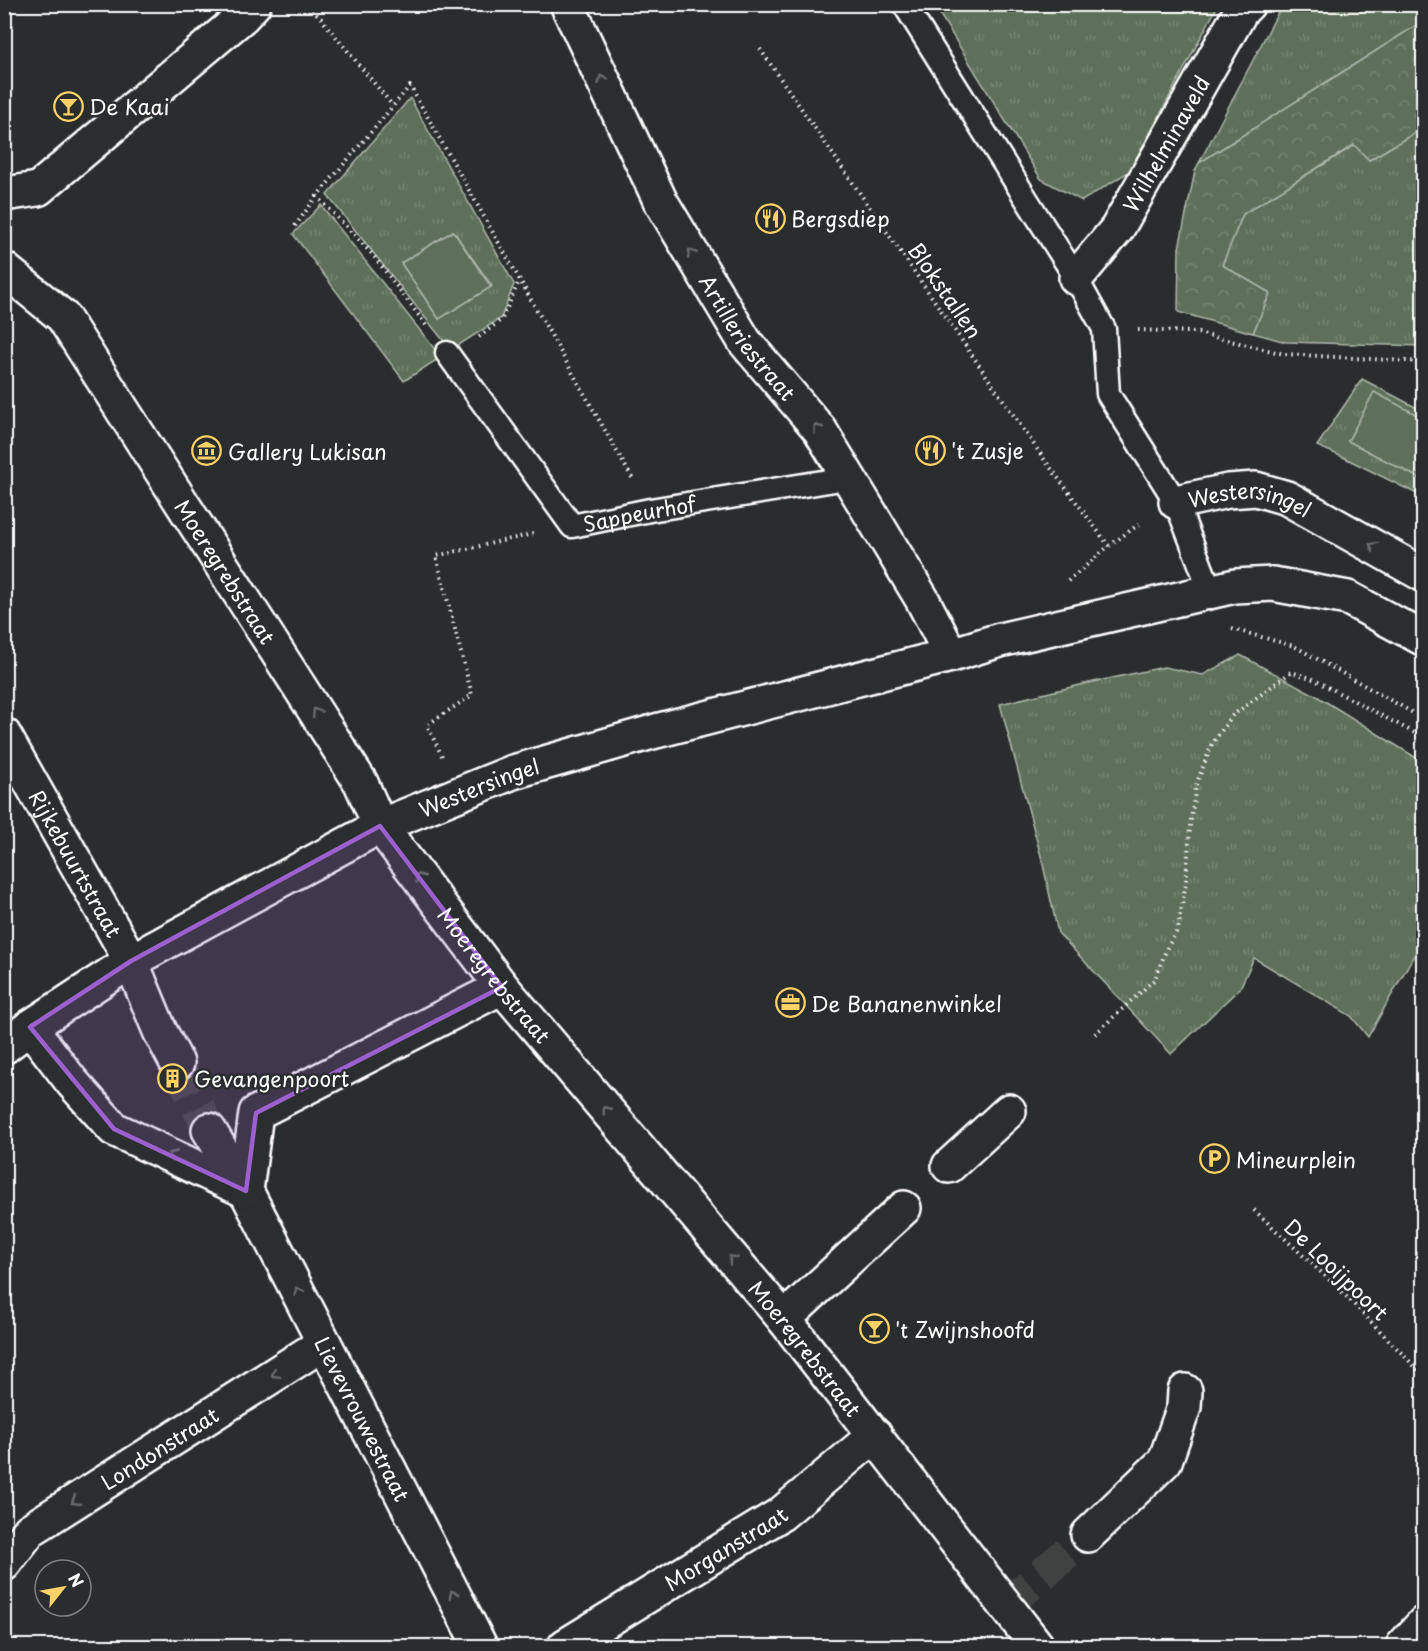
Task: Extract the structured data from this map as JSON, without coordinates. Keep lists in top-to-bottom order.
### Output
{
  "streets": {
    "street": [
      "Wilhelminaveld",
      "Artilleriestraat",
      "Westersingel",
      "Moeregrebstraat",
      "Rijkebuurtstraat",
      "Lievevrouwestraat",
      "Londonstraat",
      "Morganstraat"
    ],
    "lane": ["Sappeurhof"],
    "path": ["Blokstallen", "De Looijpoort"]
  },
  "crossings": [
    ["Blokstallen", "Westersingel"],
    ["Artilleriestraat", "Westersingel"],
    ["Artilleriestraat", "Sappeurhof"],
    ["Westersingel", "Moeregrebstraat"],
    ["Westersingel", "Rijkebuurtstraat"],
    ["Moeregrebstraat", "Morganstraat"],
    ["Lievevrouwestraat", "Londonstraat"]
  ],
  "one_way": [
    "Artilleriestraat",
    "Moeregrebstraat",
    "Lievevrouwestraat",
    "Londonstraat"
  ],
  "places": {
    "bar": ["De Kaai", "'t Zwijnshoofd"],
    "restaurant": ["Bergsdiep", "'t Zusje"],
    "museum": ["Gallery Lukisan"],
    "office": ["De Bananenwinkel"],
    "building": ["Gevangenpoort"],
    "parking": ["Mineurplein"]
  },
  "north": "top right"
}
